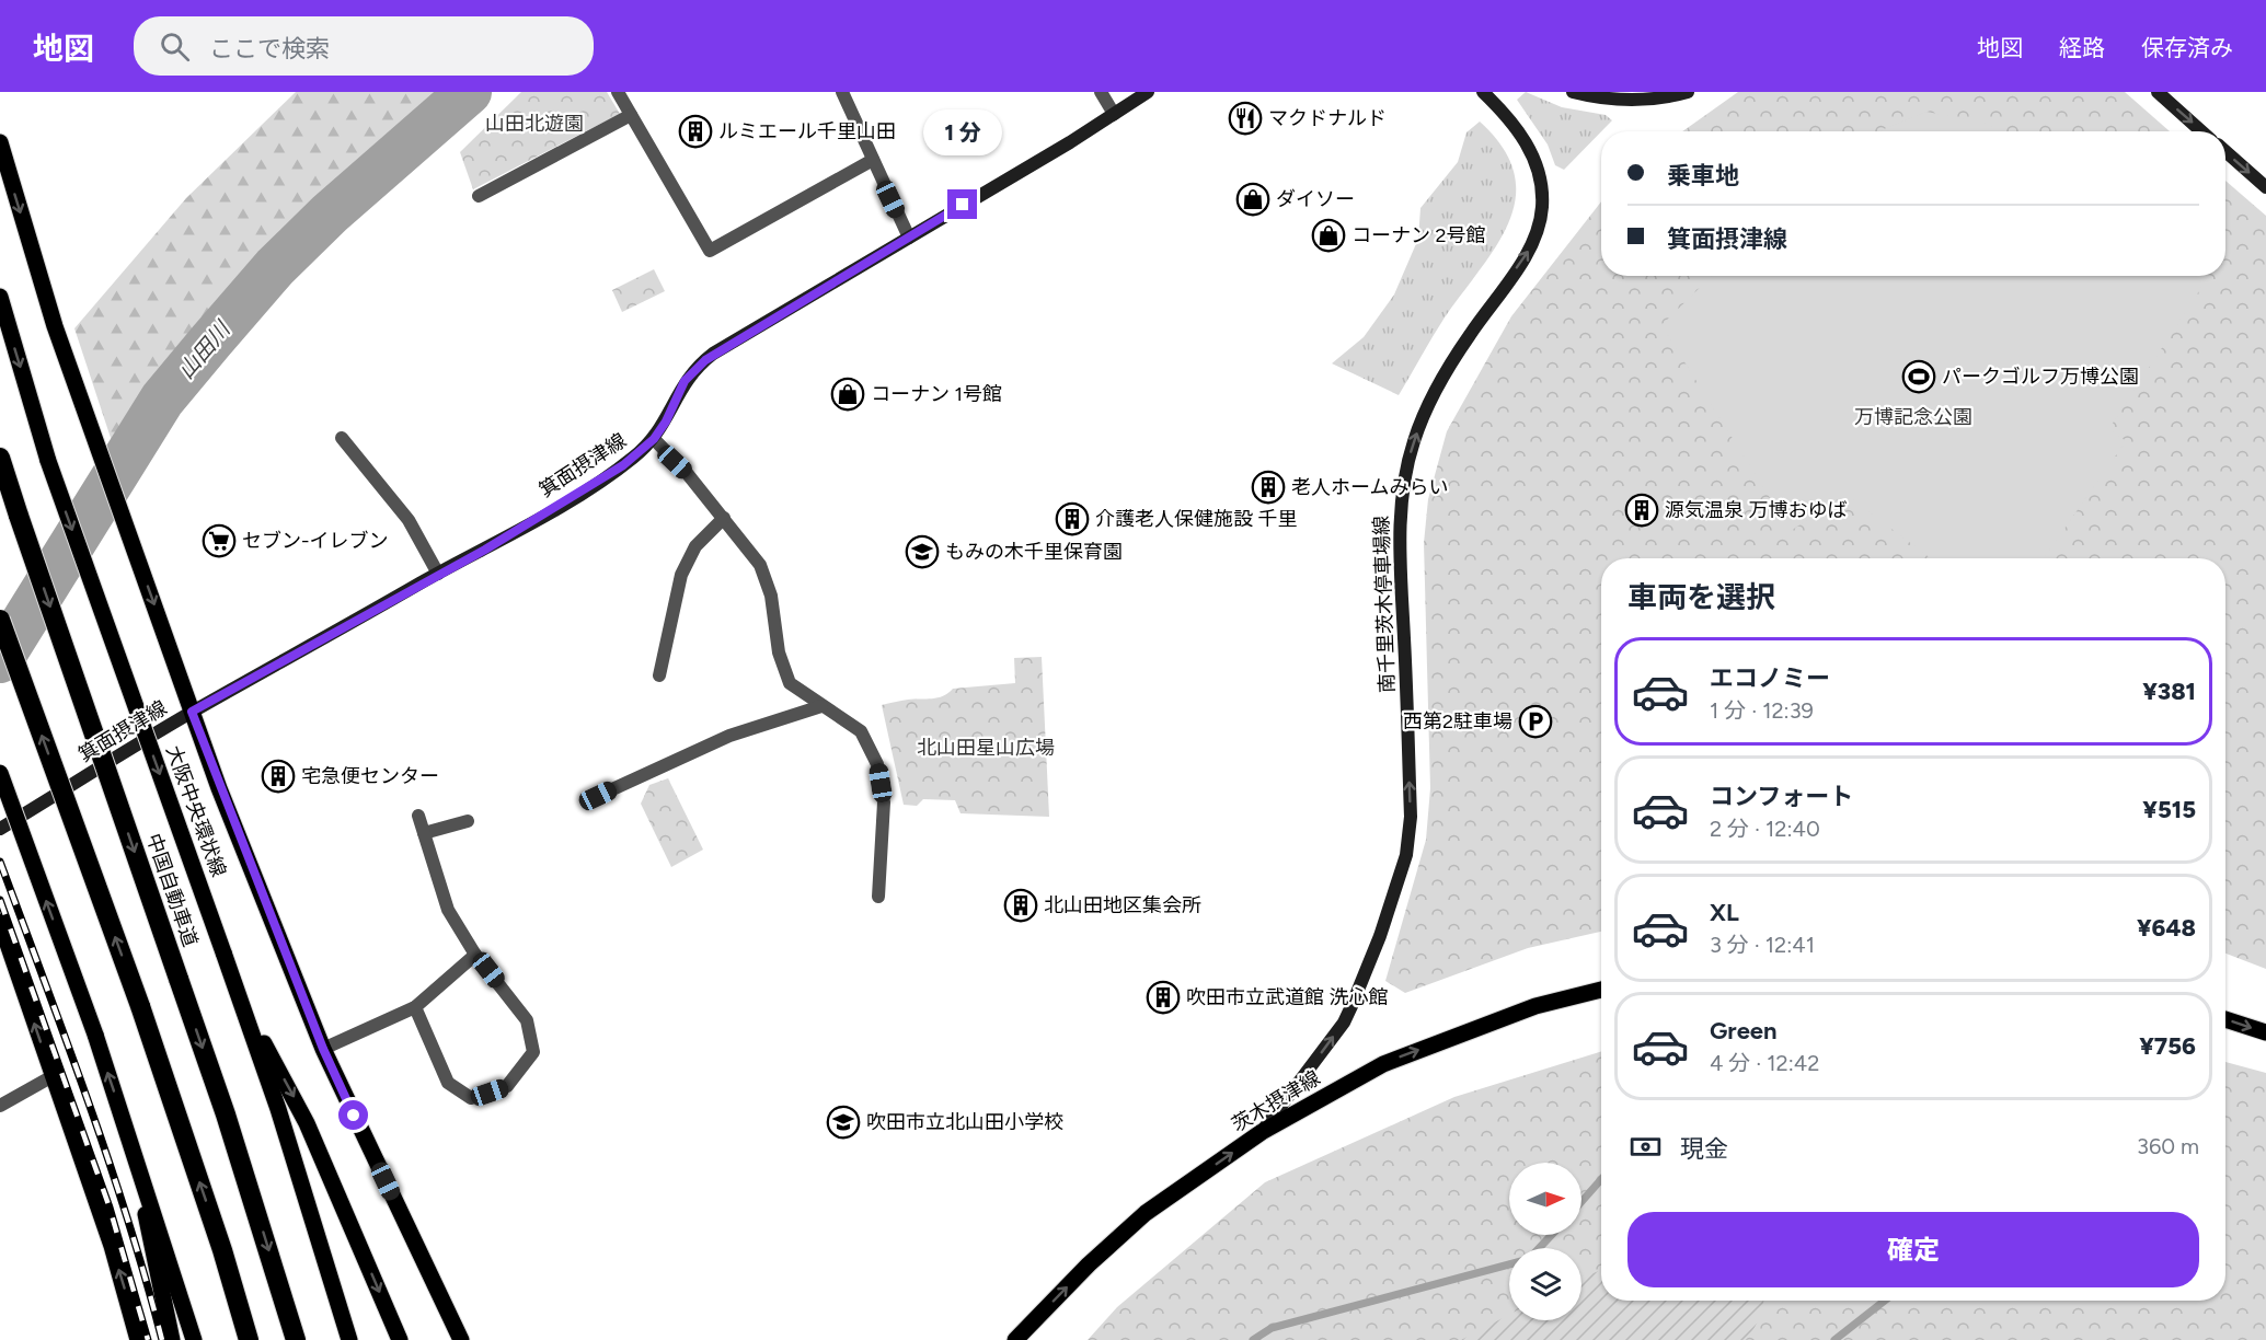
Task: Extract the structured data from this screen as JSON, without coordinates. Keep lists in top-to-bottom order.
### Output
{
  "streets": {
    "highway": ["中国自動車道"],
    "main road": [
      "箕面摂津線",
      "南千里茨木停車場線",
      "大阪中央環状線",
      "茨木摂津線"
    ]
  },
  "crossings": [
    ["南千里茨木停車場線", "茨木摂津線"]
  ],
  "one_way": ["南千里茨木停車場線", "茨木摂津線"],
  "water": ["山田川"],
  "parks": ["山田北遊園", "万博記念公園", "北山田星山広場"],
  "places": {
    "restaurant": ["マクドナルド"],
    "building": [
      "ルミエール千里山田",
      "老人ホームみらい",
      "源気温泉 万博おゆば",
      "介護老人保健施設 千里",
      "宅急便センター",
      "北山田地区集会所",
      "吹田市立武道館 洗心館"
    ],
    "shop": ["ダイソー", "コーナン 2号館", "コーナン 1号館"],
    "sports": ["パークゴルフ万博公園"],
    "supermarket": ["セブン-イレブン"],
    "school or university": ["もみの木千里保育園", "吹田市立北山田小学校"],
    "parking": ["西第2駐車場"]
  },
  "north": "right",
  "page": {
    "header": "地図",
    "search": "ここで検索",
    "nav": ["地図", "経路", "保存済み"],
    "bubble": "1 分",
    "banner": ["乗車地", "箕面摂津線"],
    "heading": "車両を選択",
    "list": [
      {
        "name": "エコノミー",
        "note": "1 分 · 12:39",
        "value": "¥381"
      },
      {
        "name": "コンフォート",
        "note": "2 分 · 12:40",
        "value": "¥515"
      },
      {
        "name": "XL",
        "note": "3 分 · 12:41",
        "value": "¥648"
      },
      {
        "name": "Green",
        "note": "4 分 · 12:42",
        "value": "¥756"
      }
    ],
    "pay": ["現金", "360 m"],
    "buttons": "確定"
  }
}
